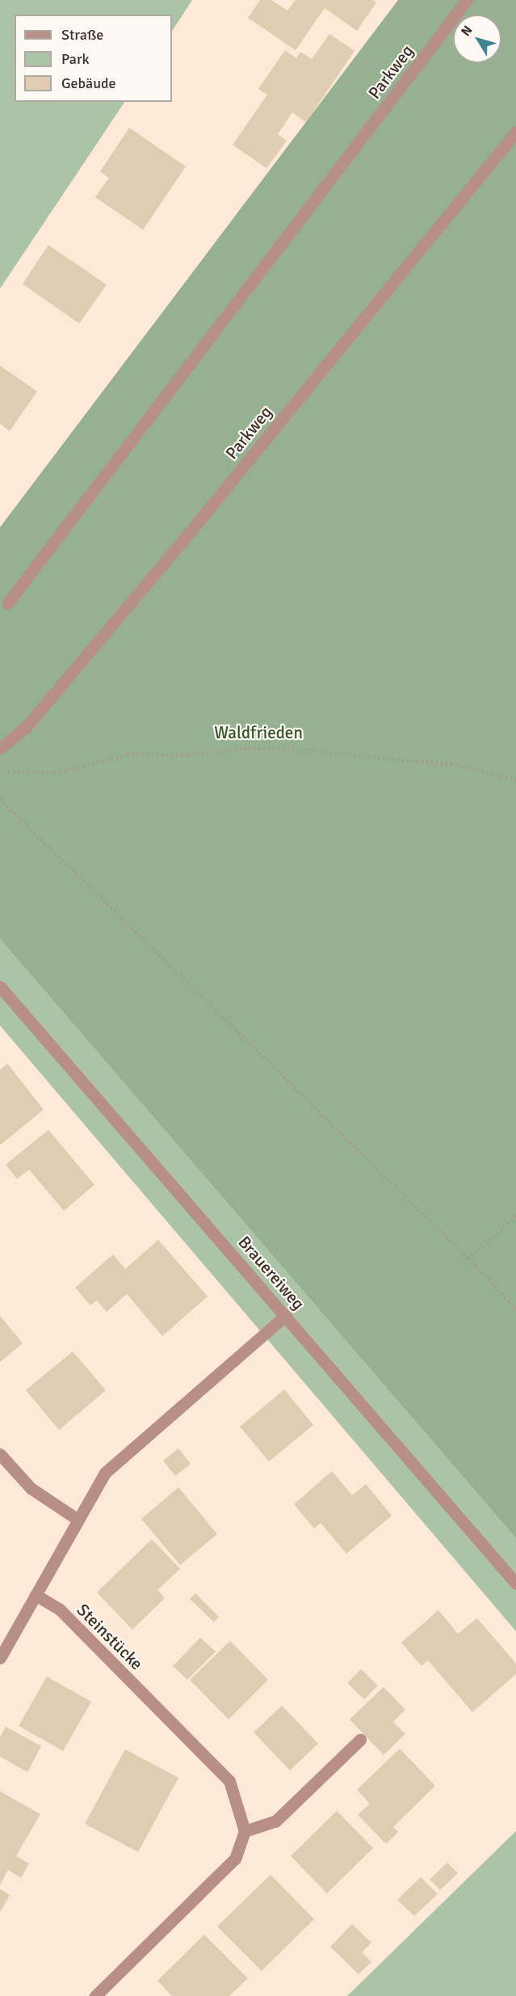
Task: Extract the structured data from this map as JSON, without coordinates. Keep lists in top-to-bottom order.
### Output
{
  "streets": {
    "street": ["Parkweg", "Brauereiweg", "Steinstücke"]
  },
  "parks": ["Waldfrieden"],
  "legend": ["Straße", "Park", "Gebäude"],
  "north": "top left"
}
